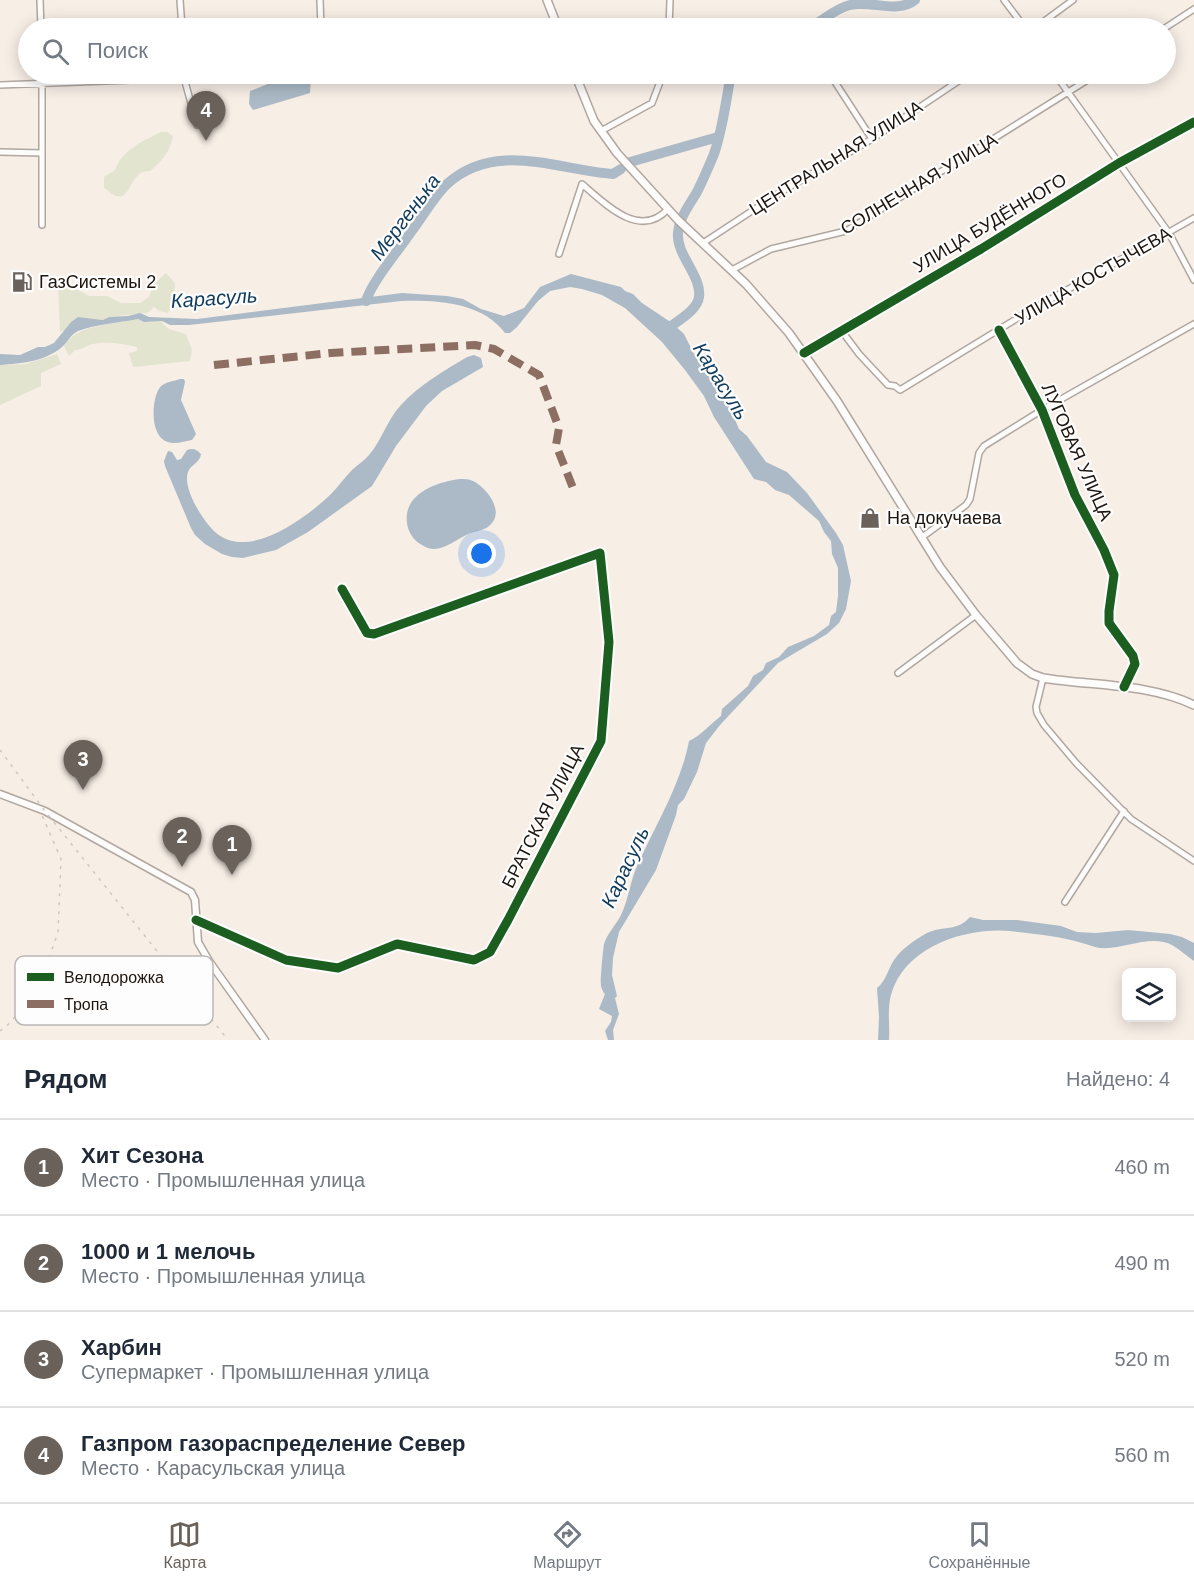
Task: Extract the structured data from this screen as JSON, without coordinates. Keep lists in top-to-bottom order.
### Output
{
  "streets": {
    "street": [
      "ЦЕНТРАЛЬНАЯ УЛИЦА",
      "СОЛНЕЧНАЯ УЛИЦА",
      "УЛИЦА БУДЁННОГО",
      "УЛИЦА КОСТЫЧЕВА",
      "ЛУГОВАЯ УЛИЦА",
      "БРАТСКАЯ УЛИЦА"
    ]
  },
  "crossings": [
    ["УЛИЦА БУДЁННОГО", "УЛИЦА КОСТЫЧЕВА"],
    ["УЛИЦА КОСТЫЧЕВА", "ЛУГОВАЯ УЛИЦА"]
  ],
  "water": ["Мергенька", "Карасуль"],
  "places": {
    "fuel station": ["ГазСистемы 2"],
    "shop": ["На докучаева"]
  },
  "legend": ["Велодорожка", "Тропа"],
  "page": {
    "search": "Поиск",
    "pins": [
      "4",
      "3",
      "2",
      "1"
    ],
    "heading": ["Рядом", "Найдено: 4"],
    "list": [
      {
        "mark": "1",
        "name": "Хит Сезона",
        "note": "Место · Промышленная улица",
        "value": "460 m"
      },
      {
        "mark": "2",
        "name": "1000 и 1 мелочь",
        "note": "Место · Промышленная улица",
        "value": "490 m"
      },
      {
        "mark": "3",
        "name": "Харбин",
        "note": "Супермаркет · Промышленная улица",
        "value": "520 m"
      },
      {
        "mark": "4",
        "name": "Газпром газораспределение Север",
        "note": "Место · Карасульская улица",
        "value": "560 m"
      }
    ],
    "nav": ["Карта", "Маршрут", "Сохранённые"]
  }
}
